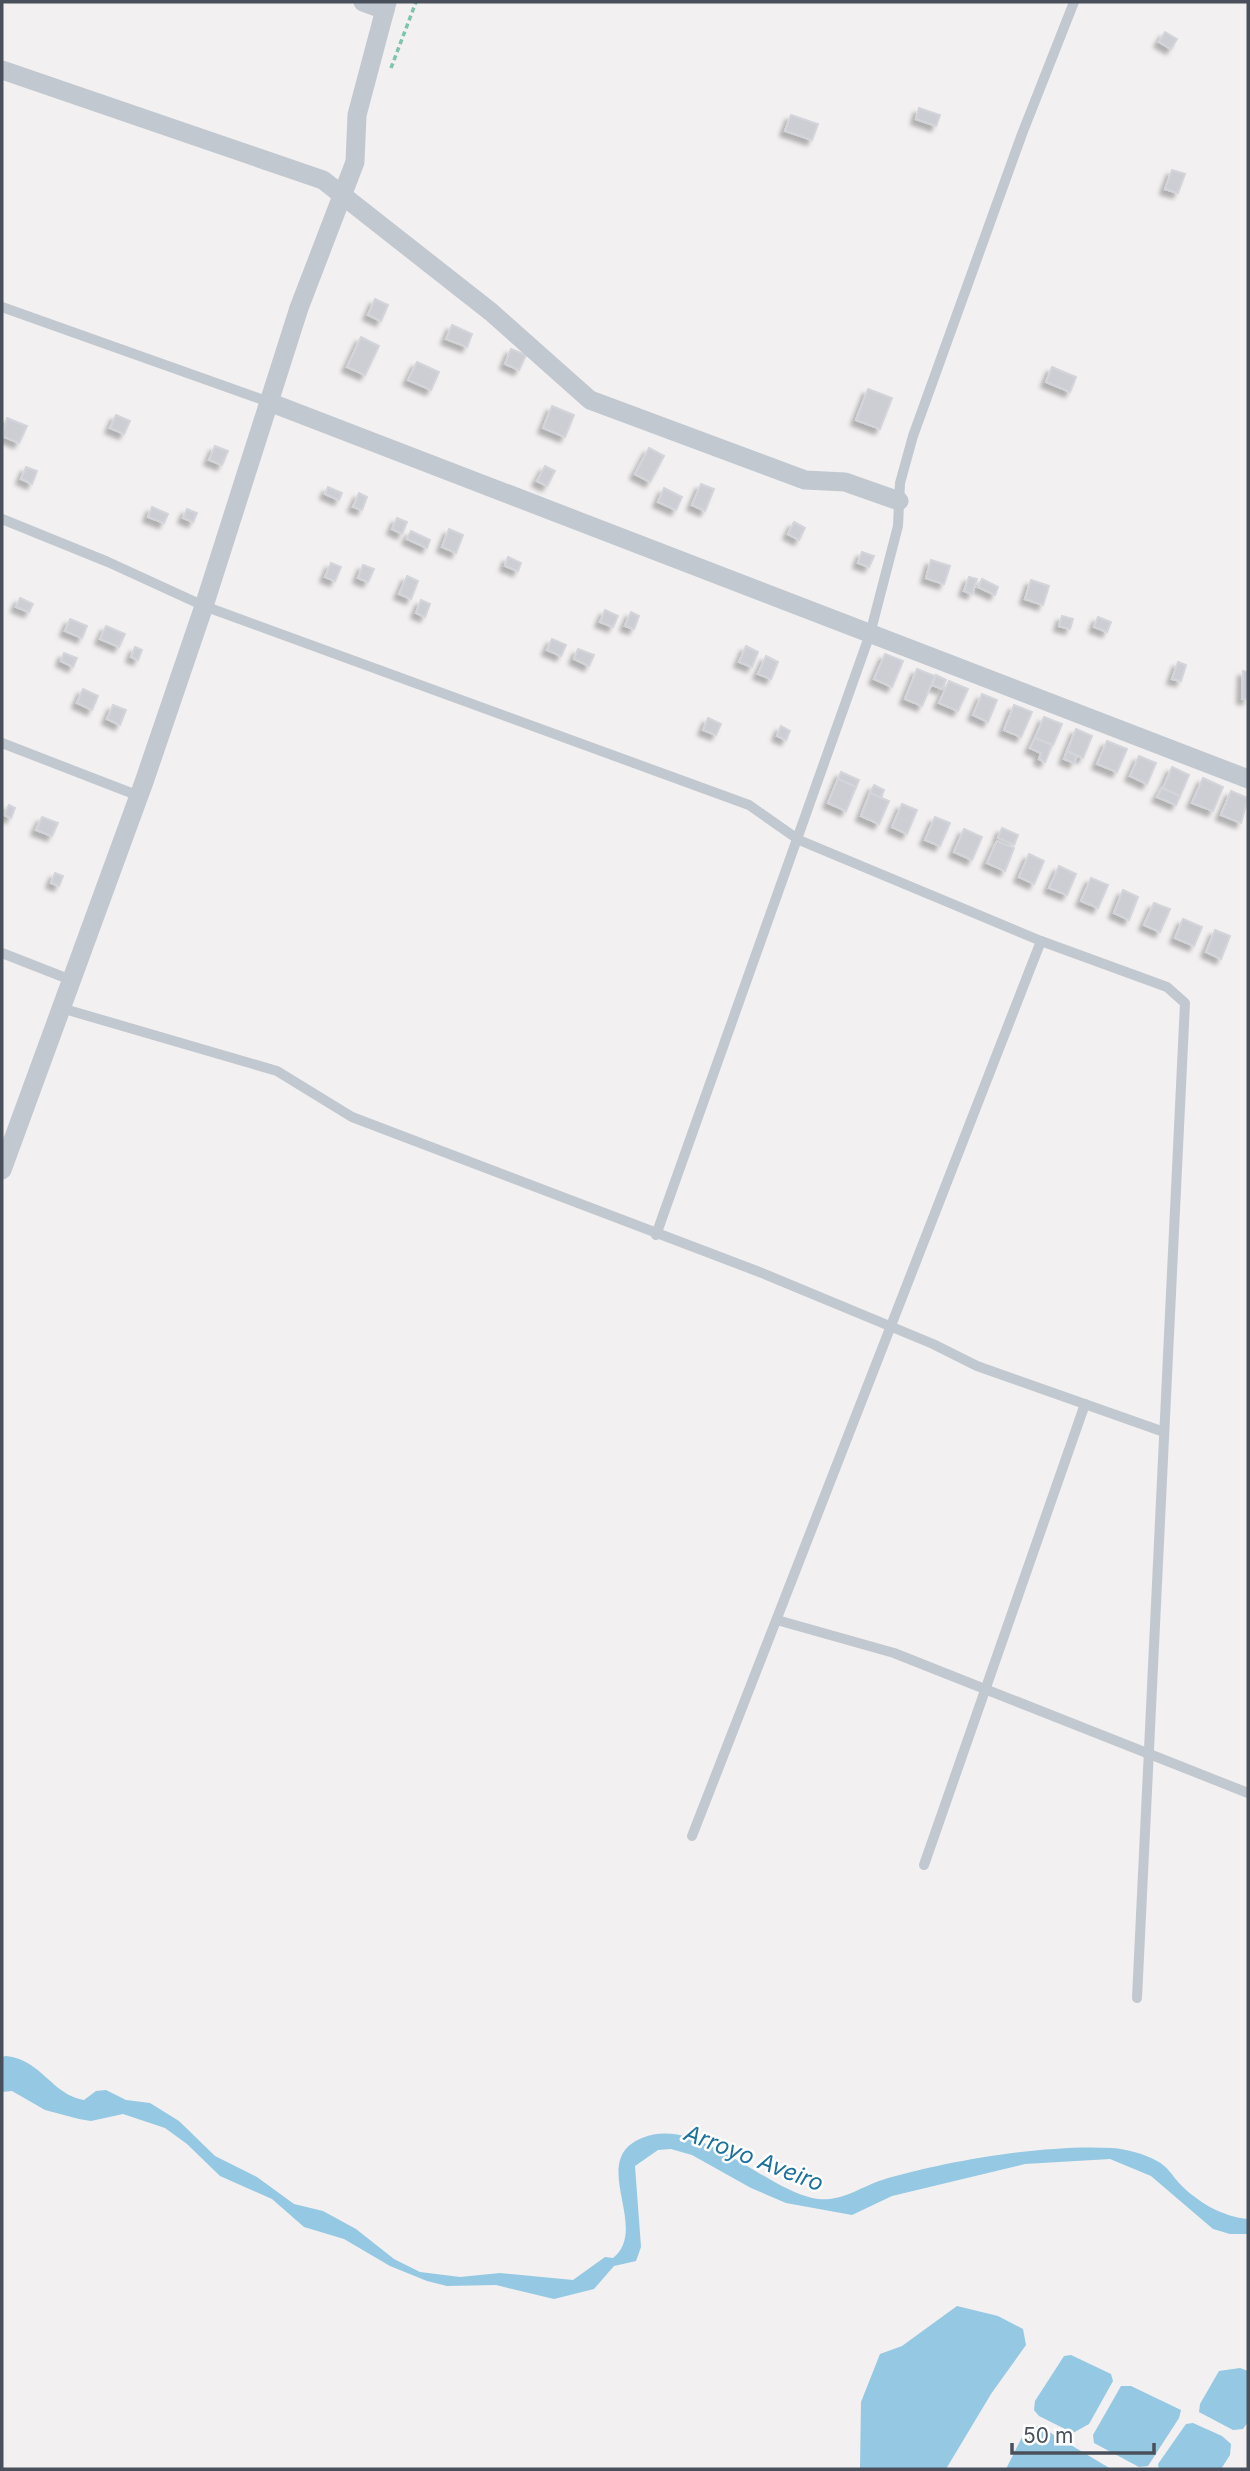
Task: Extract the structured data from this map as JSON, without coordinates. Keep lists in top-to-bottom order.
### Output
{
  "water": ["Arroyo Aveiro"],
  "scale_bar": "50 m"
}
